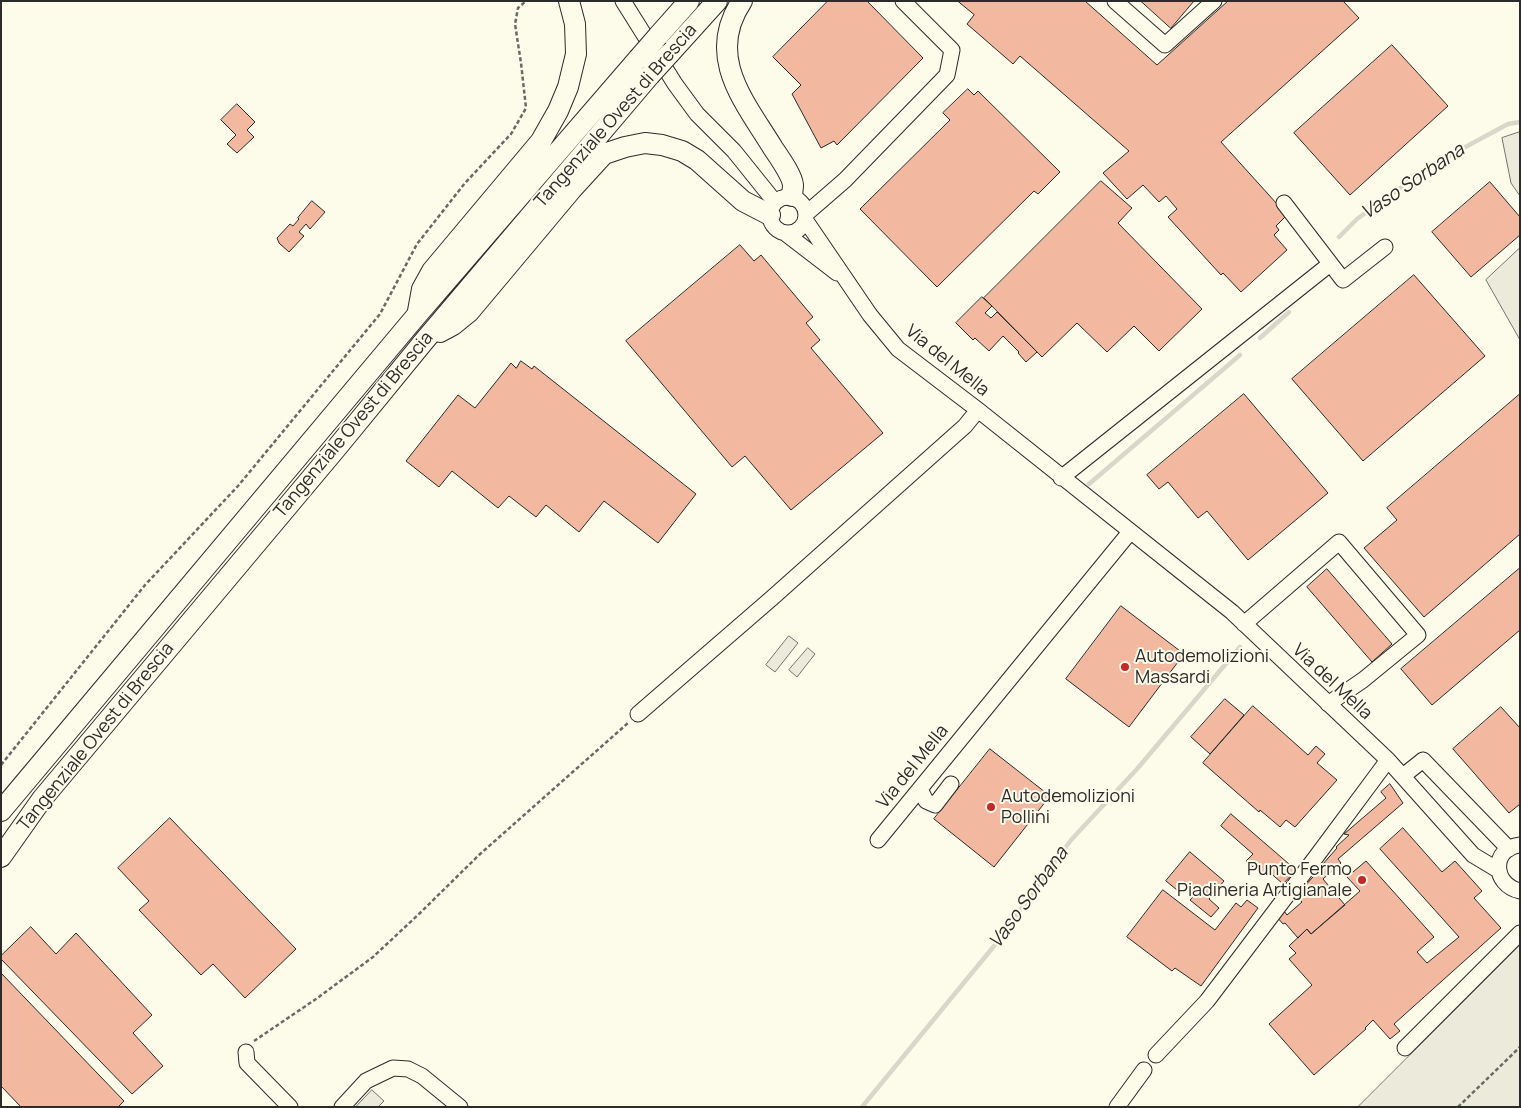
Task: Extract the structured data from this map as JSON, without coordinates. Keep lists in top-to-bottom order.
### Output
{
  "streets": {
    "main road": ["Tangenziale Ovest di Brescia"],
    "street": ["Via del Mella"]
  },
  "water": ["Vaso Sorbana"],
  "places": ["Autodemolizioni Massardi", "Autodemolizioni Pollini", "Punto Fermo Piadineria Artigianale"]
}
